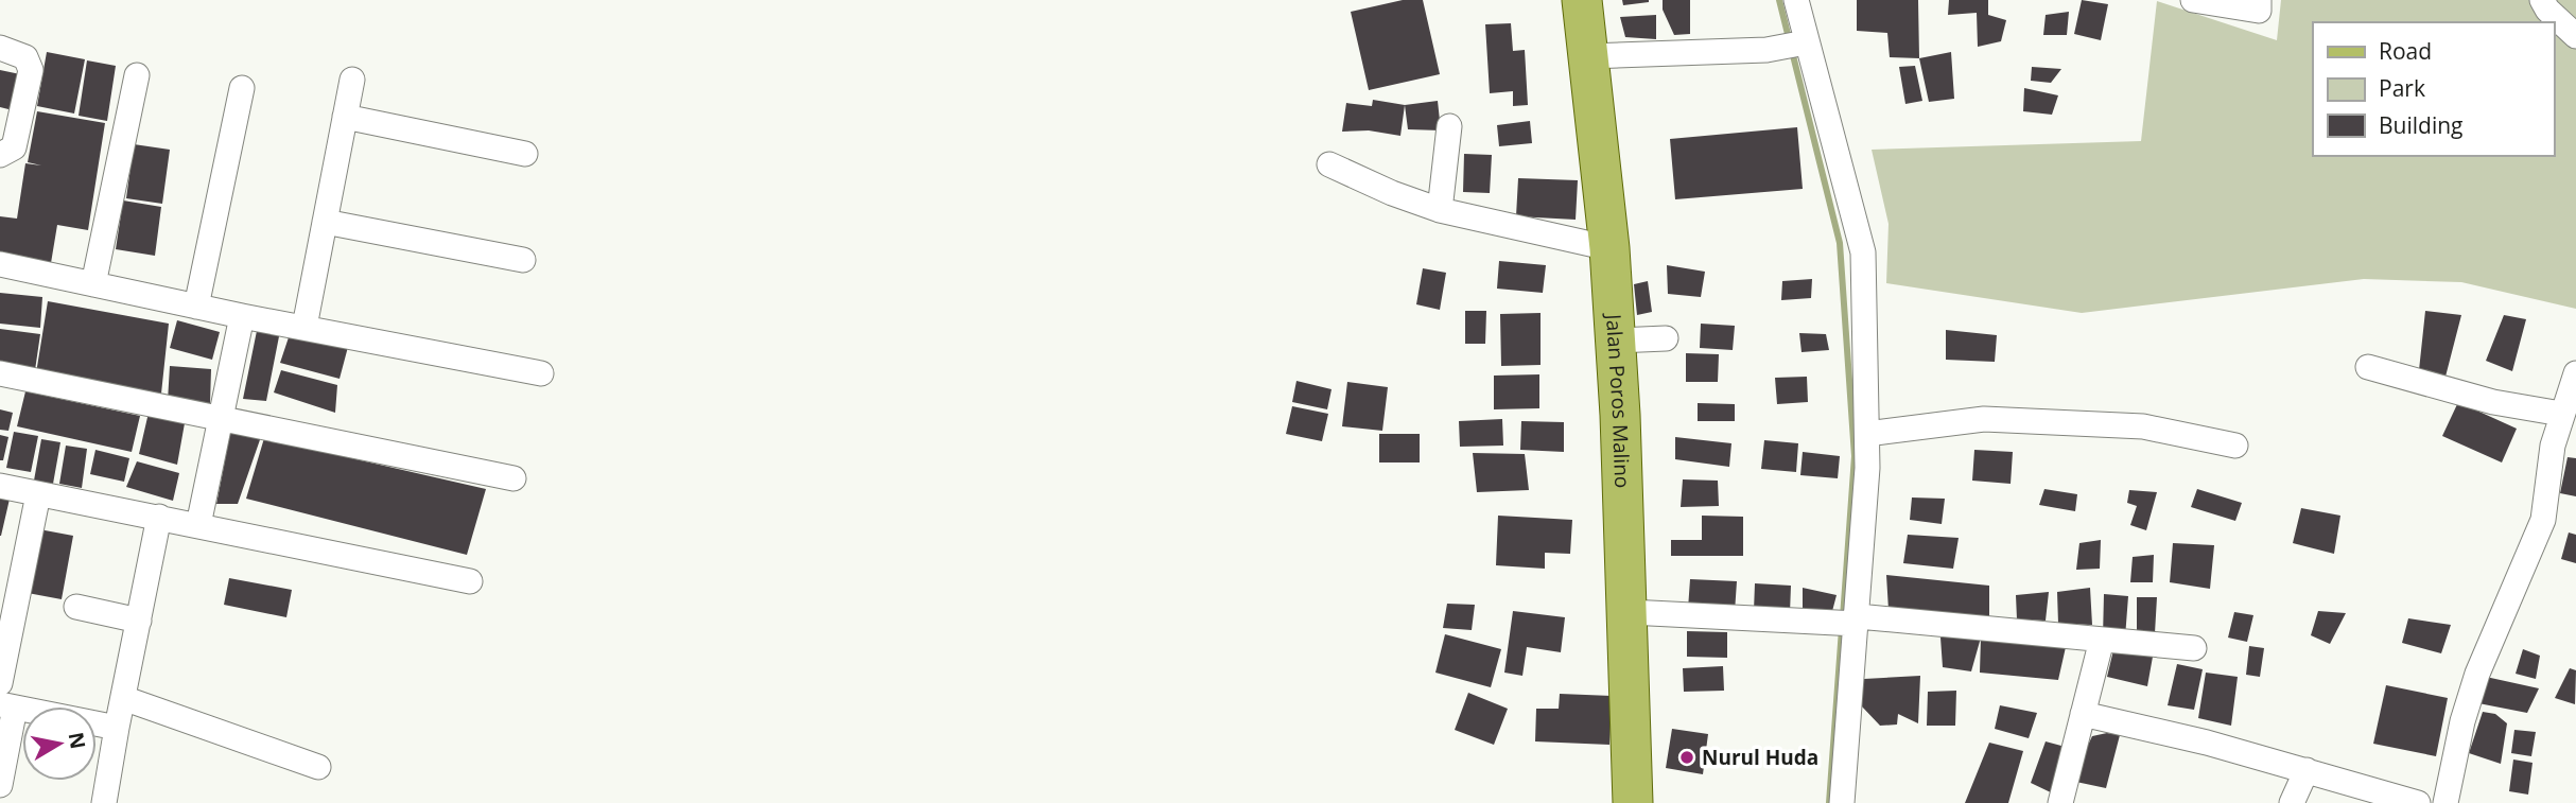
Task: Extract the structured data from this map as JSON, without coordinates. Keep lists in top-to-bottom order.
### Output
{
  "streets": {
    "main road": ["Jalan Poros Malino"]
  },
  "places": ["Nurul Huda"],
  "legend": ["Road", "Park", "Building"],
  "north": "right"
}
